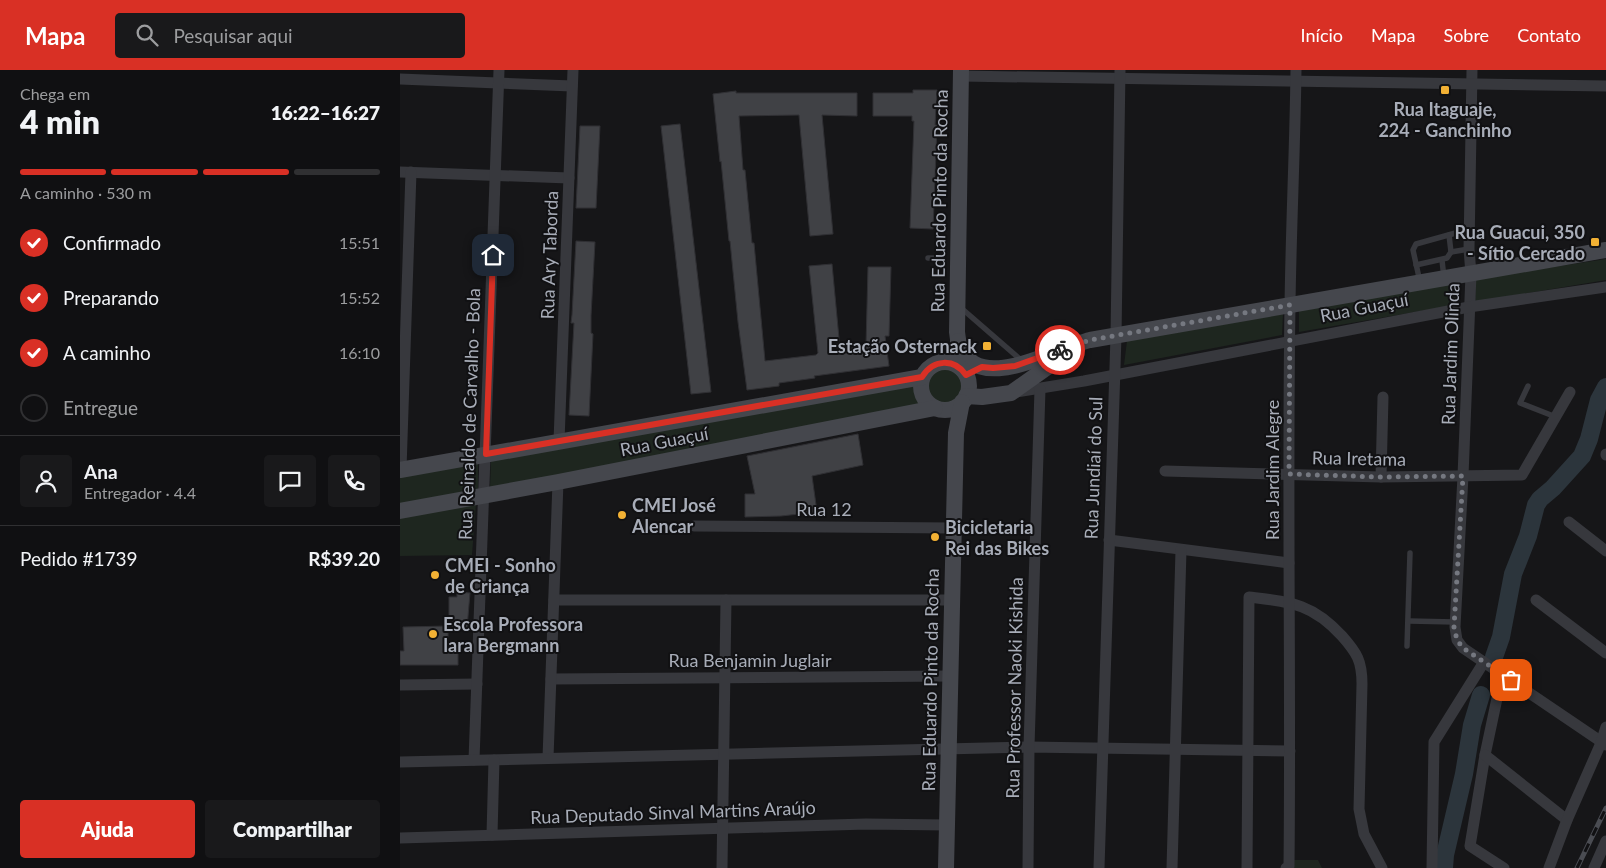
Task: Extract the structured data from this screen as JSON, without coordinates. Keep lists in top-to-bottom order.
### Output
{
  "streets": {
    "main road": ["Rua Eduardo Pinto da Rocha", "Rua Guaçuí"],
    "street": [
      "Rua Ary Taborda",
      "Rua Jardim Olinda",
      "Rua Reinaldo de Carvalho - Bola",
      "Rua Iretama",
      "Rua Jundiaí do Sul",
      "Rua Jardim Alegre",
      "Rua 12",
      "Rua Benjamin Juglair",
      "Rua Professor Naoki Kishida",
      "Rua Deputado Sinval Martins Araújo"
    ]
  },
  "crossings": [
    ["Rua Eduardo Pinto da Rocha", "Rua Guaçuí"],
    ["Rua Eduardo Pinto da Rocha", "Rua 12"],
    ["Rua Eduardo Pinto da Rocha", "Rua Benjamin Juglair"],
    ["Rua Eduardo Pinto da Rocha", "Rua Deputado Sinval Martins Araújo"],
    ["Rua Ary Taborda", "Rua Guaçuí"],
    ["Rua Guaçuí", "Rua Jardim Olinda"],
    ["Rua Guaçuí", "Rua Reinaldo de Carvalho - Bola"],
    ["Rua Guaçuí", "Rua Jundiaí do Sul"],
    ["Rua Guaçuí", "Rua Jardim Alegre"],
    ["Rua Guaçuí", "Rua Professor Naoki Kishida"],
    ["Rua Jardim Olinda", "Rua Iretama"],
    ["Rua Iretama", "Rua Jardim Alegre"]
  ],
  "places": {
    "transit": ["Rua Itaguaje, 224 - Ganchinho", "Rua Guacui, 350 - Sítio Cercado", "Estação Osternack"],
    "other": [
      "CMEI José Alencar",
      "Bicicletaria Rei das Bikes",
      "CMEI - Sonho de Criança",
      "Escola Professora Iara Bergmann"
    ]
  },
  "page": {
    "header": "Mapa",
    "search": "Pesquisar aqui",
    "nav": [
      "Início",
      "Mapa",
      "Sobre",
      "Contato"
    ],
    "heading": ["4 min", "Chega em", "16:22–16:27"],
    "panel": [
      "Ana",
      "Entregador · 4.4",
      "Pedido #1739",
      "R$39.20"
    ],
    "bar": "A caminho · 530 m",
    "list": [
      ["Confirmado", "15:51"],
      ["Preparando", "15:52"],
      ["A caminho", "16:10"],
      "Entregue"
    ],
    "buttons": ["Ajuda", "Compartilhar"]
  }
}
